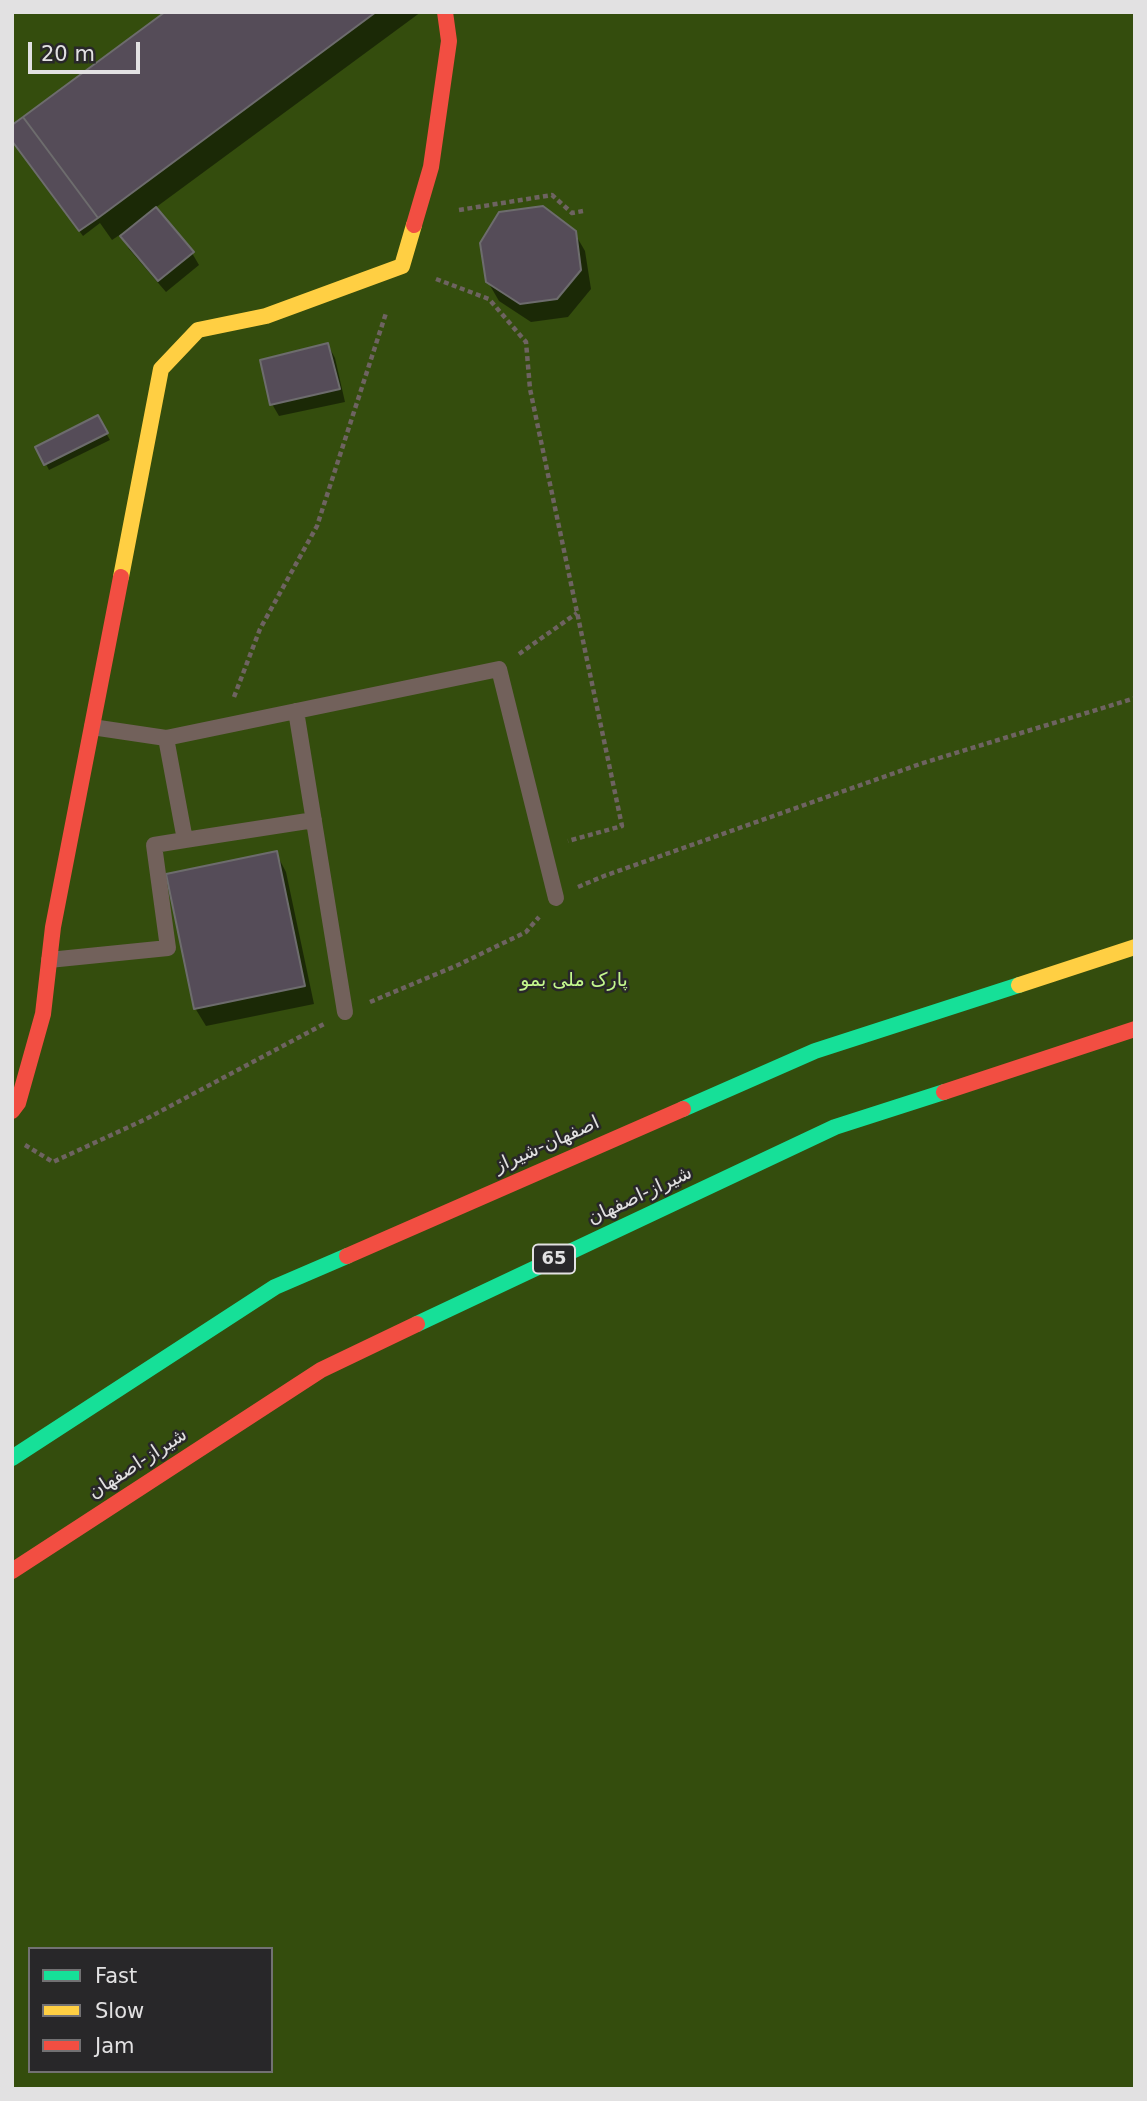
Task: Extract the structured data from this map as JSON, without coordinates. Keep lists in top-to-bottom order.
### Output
{
  "streets": {
    "main road": ["اصفهان-شیراز", "شیراز-اصفهان", "65"]
  },
  "parks": ["پارک ملی بمو"],
  "legend": ["Fast", "Slow", "Jam"],
  "scale_bar": "20 m"
}
